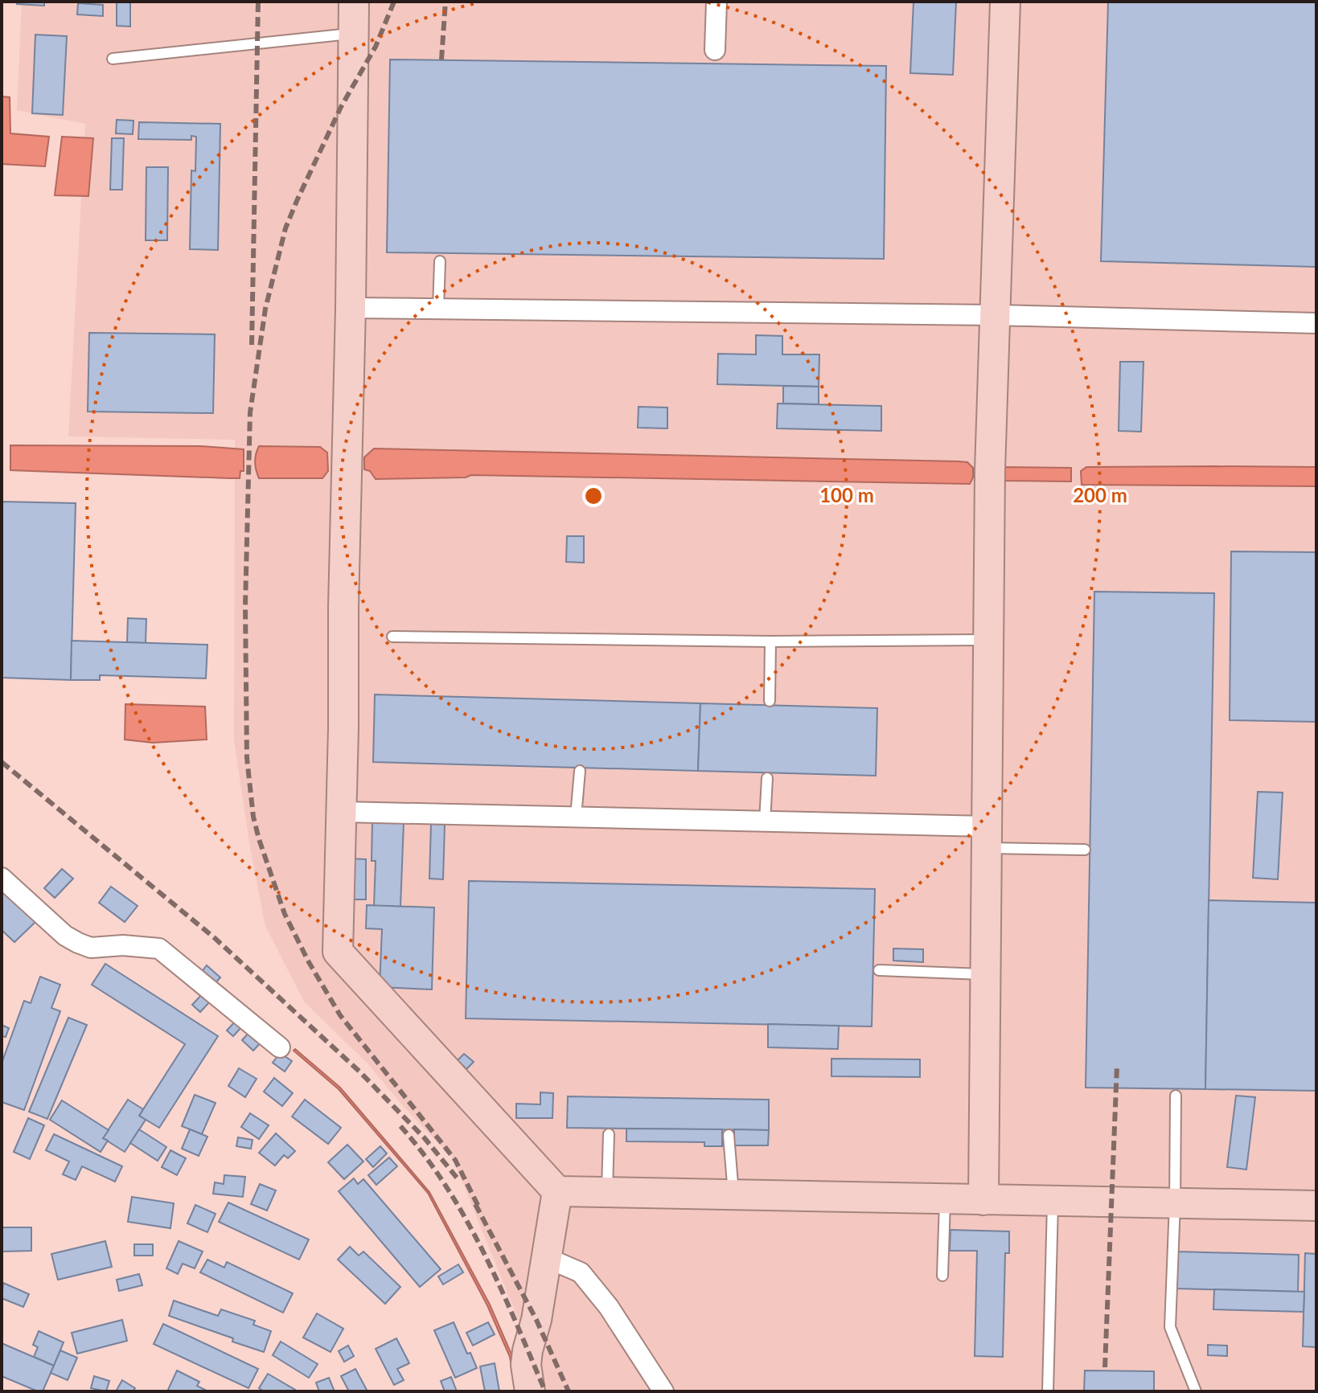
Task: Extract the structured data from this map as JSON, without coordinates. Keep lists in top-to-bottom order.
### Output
{
  "rings": ["100 m", "200 m"]
}
